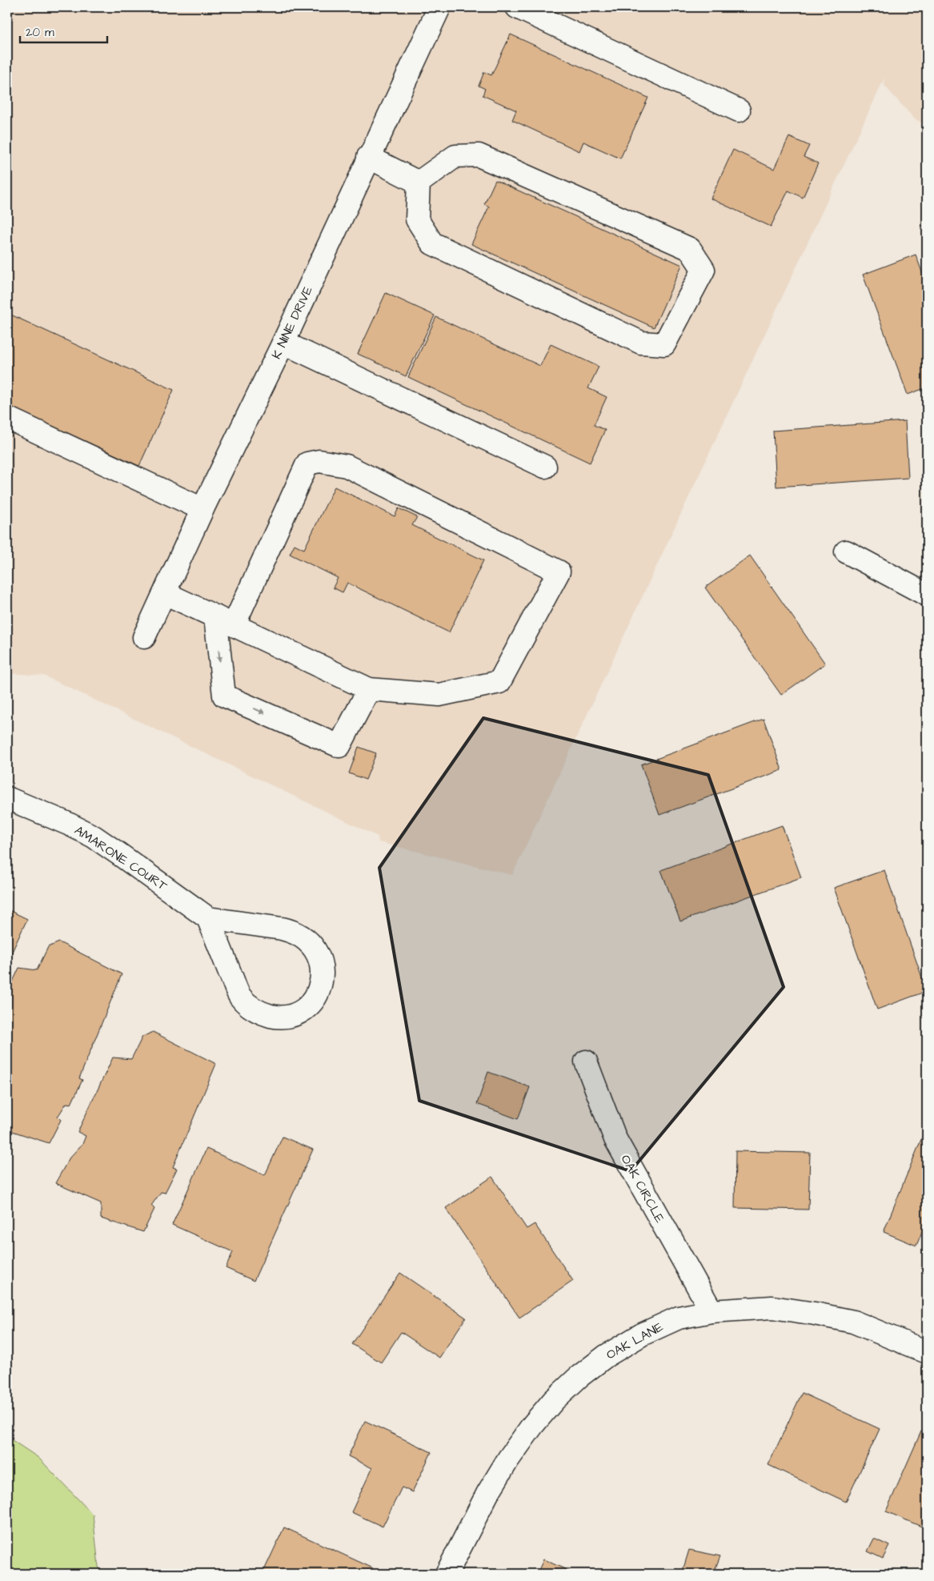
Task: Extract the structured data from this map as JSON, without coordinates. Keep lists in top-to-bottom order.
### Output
{
  "streets": {
    "street": [
      "K NINE DRIVE",
      "AMARONE COURT",
      "OAK CIRCLE",
      "OAK LANE"
    ]
  },
  "crossings": [
    ["OAK CIRCLE", "OAK LANE"]
  ],
  "scale_bar": "20 m"
}
